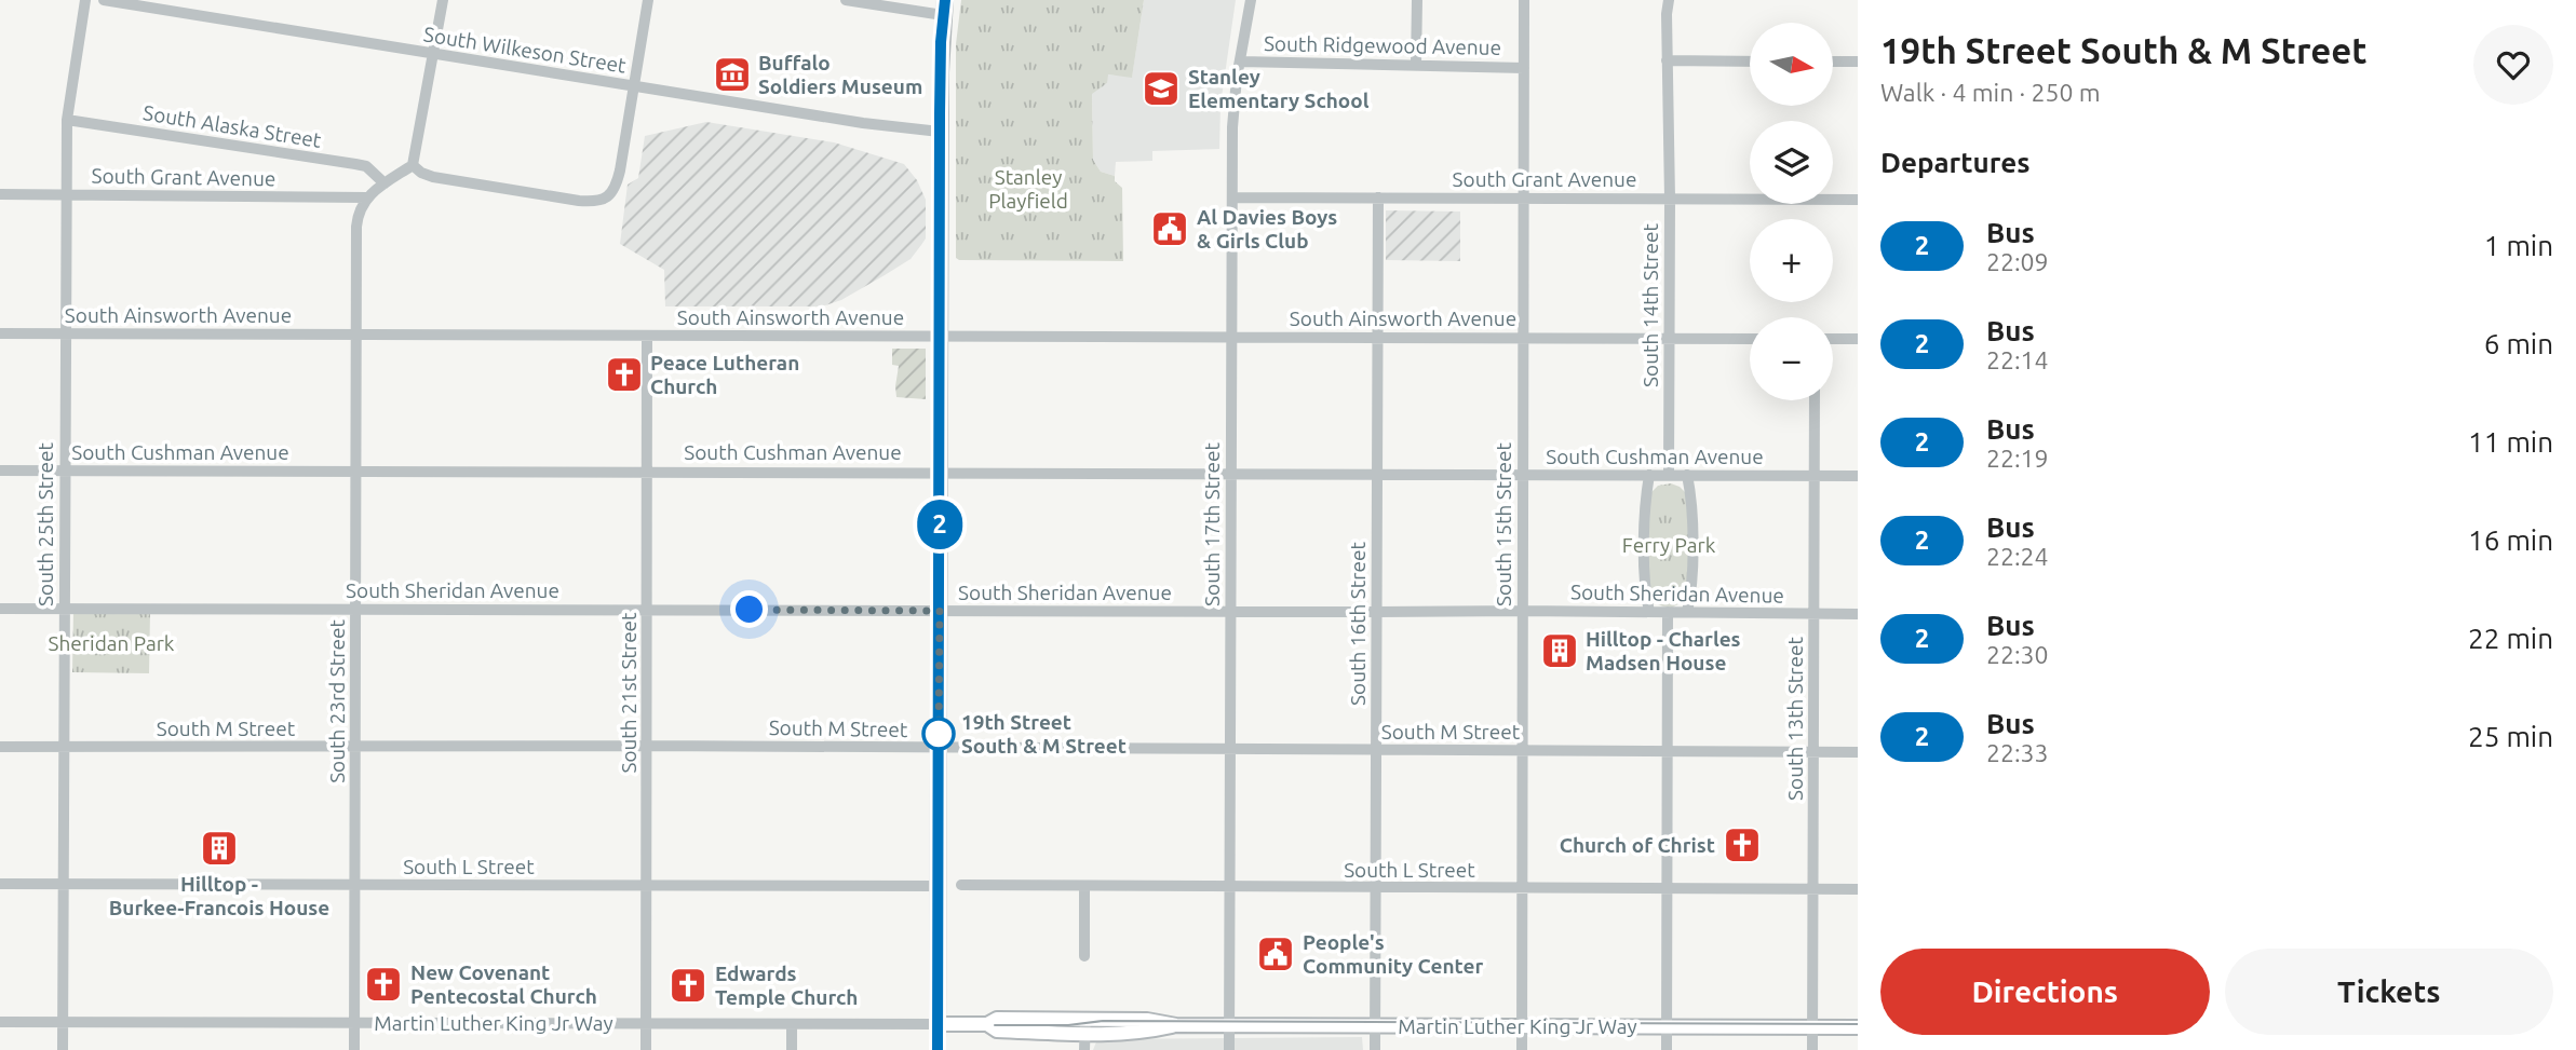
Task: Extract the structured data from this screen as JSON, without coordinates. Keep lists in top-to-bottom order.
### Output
{
  "streets": {
    "main road": ["Martin Luther King Jr Way"],
    "street": [
      "South Ridgewood Avenue",
      "South Wilkeson Street",
      "South Alaska Street",
      "South Grant Avenue",
      "South 14th Street",
      "South Ainsworth Avenue",
      "South Cushman Avenue",
      "South 25th Street",
      "South 17th Street",
      "South 15th Street",
      "South Sheridan Avenue",
      "South 16th Street",
      "South 21st Street",
      "South 23rd Street",
      "South 13th Street",
      "South M Street",
      "South L Street"
    ]
  },
  "crossings": [
    ["South Ridgewood Avenue", "South 17th Street"],
    ["South Ridgewood Avenue", "South 15th Street"],
    ["South Alaska Street", "South 25th Street"],
    ["South Grant Avenue", "South 14th Street"],
    ["South Grant Avenue", "South 25th Street"],
    ["South Grant Avenue", "South 17th Street"],
    ["South Grant Avenue", "South 15th Street"],
    ["South Grant Avenue", "South 16th Street"],
    ["South Grant Avenue", "South 23rd Street"],
    ["South 14th Street", "South Ainsworth Avenue"],
    ["South 14th Street", "South Cushman Avenue"],
    ["South Ainsworth Avenue", "South 25th Street"],
    ["South Ainsworth Avenue", "South 17th Street"],
    ["South Ainsworth Avenue", "South 15th Street"],
    ["South Ainsworth Avenue", "South 16th Street"],
    ["South Ainsworth Avenue", "South 21st Street"],
    ["South Ainsworth Avenue", "South 23rd Street"],
    ["South Cushman Avenue", "South 25th Street"],
    ["South Cushman Avenue", "South 17th Street"],
    ["South Cushman Avenue", "South 15th Street"],
    ["South Cushman Avenue", "South 16th Street"],
    ["South Cushman Avenue", "South 21st Street"],
    ["South Cushman Avenue", "South 23rd Street"],
    ["South Cushman Avenue", "South 13th Street"],
    ["South 25th Street", "South Sheridan Avenue"],
    ["South 25th Street", "South M Street"],
    ["South 25th Street", "South L Street"],
    ["South 25th Street", "Martin Luther King Jr Way"],
    ["South 17th Street", "South Sheridan Avenue"],
    ["South 17th Street", "South M Street"],
    ["South 17th Street", "South L Street"],
    ["South 17th Street", "Martin Luther King Jr Way"],
    ["South 15th Street", "South Sheridan Avenue"],
    ["South 15th Street", "South M Street"],
    ["South 15th Street", "South L Street"],
    ["South 15th Street", "Martin Luther King Jr Way"],
    ["South Sheridan Avenue", "South 16th Street"],
    ["South Sheridan Avenue", "South 21st Street"],
    ["South Sheridan Avenue", "South 23rd Street"],
    ["South Sheridan Avenue", "South 13th Street"],
    ["South 16th Street", "South M Street"],
    ["South 16th Street", "South L Street"],
    ["South 16th Street", "Martin Luther King Jr Way"],
    ["South 21st Street", "South M Street"],
    ["South 21st Street", "South L Street"],
    ["South 21st Street", "Martin Luther King Jr Way"],
    ["South 23rd Street", "South M Street"],
    ["South 23rd Street", "South L Street"],
    ["South 23rd Street", "Martin Luther King Jr Way"],
    ["South 13th Street", "South M Street"],
    ["South 13th Street", "South L Street"],
    ["South 13th Street", "Martin Luther King Jr Way"]
  ],
  "parks": ["Stanley Playfield", "Ferry Park", "Sheridan Park"],
  "places": {
    "museum": ["Buffalo Soldiers Museum"],
    "school or university": ["Stanley Elementary School"],
    "public building": ["Al Davies Boys & Girls Club", "People's Community Center"],
    "church": [
      "Peace Lutheran Church",
      "Church of Christ",
      "New Covenant Pentecostal Church",
      "Edwards Temple Church"
    ],
    "building": ["Hilltop - Charles Madsen House", "Hilltop - Burkee-Francois House"],
    "other": ["19th Street South & M Street"]
  },
  "lines": ["bus line 2"],
  "north": "right",
  "page": {
    "on_map": "2",
    "heading": [
      ["19th Street South & M Street", "Walk · 4 min · 250 m"],
      "Departures"
    ],
    "map_buttons": ["+", "−"],
    "list": [
      {
        "mark": "2",
        "name": "Bus",
        "note": "22:09",
        "value": "1 min"
      },
      {
        "mark": "2",
        "name": "Bus",
        "note": "22:14",
        "value": "6 min"
      },
      {
        "mark": "2",
        "name": "Bus",
        "note": "22:19",
        "value": "11 min"
      },
      {
        "mark": "2",
        "name": "Bus",
        "note": "22:24",
        "value": "16 min"
      },
      {
        "mark": "2",
        "name": "Bus",
        "note": "22:30",
        "value": "22 min"
      },
      {
        "mark": "2",
        "name": "Bus",
        "note": "22:33",
        "value": "25 min"
      }
    ],
    "buttons": ["Directions", "Tickets"]
  }
}
